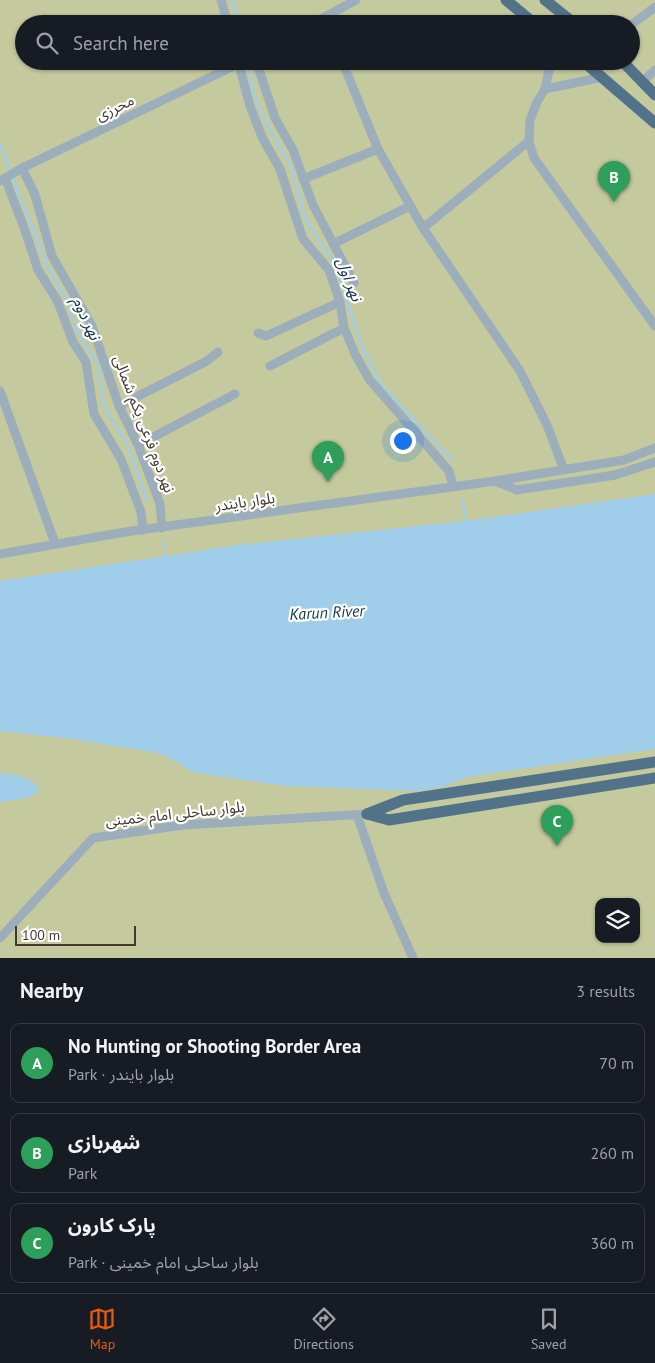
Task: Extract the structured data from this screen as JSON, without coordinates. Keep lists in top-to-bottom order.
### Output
{
  "streets": {
    "main road": ["بلوار ساحلی امام خمینی"],
    "street": ["محرزی", "نهر دوم فرعی یکم شمالی", "بلوار بایندر"]
  },
  "crossings": [
    ["محرزی", "نهر دوم فرعی یکم شمالی"],
    ["نهر دوم فرعی یکم شمالی", "بلوار بایندر"]
  ],
  "water": ["نهر اول", "نهر دوم", "Karun River"],
  "scale_bar": "100 m",
  "page": {
    "search": "Search here",
    "pins": ["B", "A", "C"],
    "scale": "100 m",
    "heading": ["Nearby", "3 results"],
    "list": [
      {
        "mark": "A",
        "name": "No Hunting or Shooting Border Area",
        "note": "Park · بلوار بایندر",
        "value": "70 m"
      },
      {
        "mark": "B",
        "name": "شهربازی",
        "note": "Park",
        "value": "260 m"
      },
      {
        "mark": "C",
        "name": "پارک کارون",
        "note": "Park · بلوار ساحلی امام خمینی",
        "value": "360 m"
      }
    ],
    "nav": ["Map", "Directions", "Saved"]
  }
}
